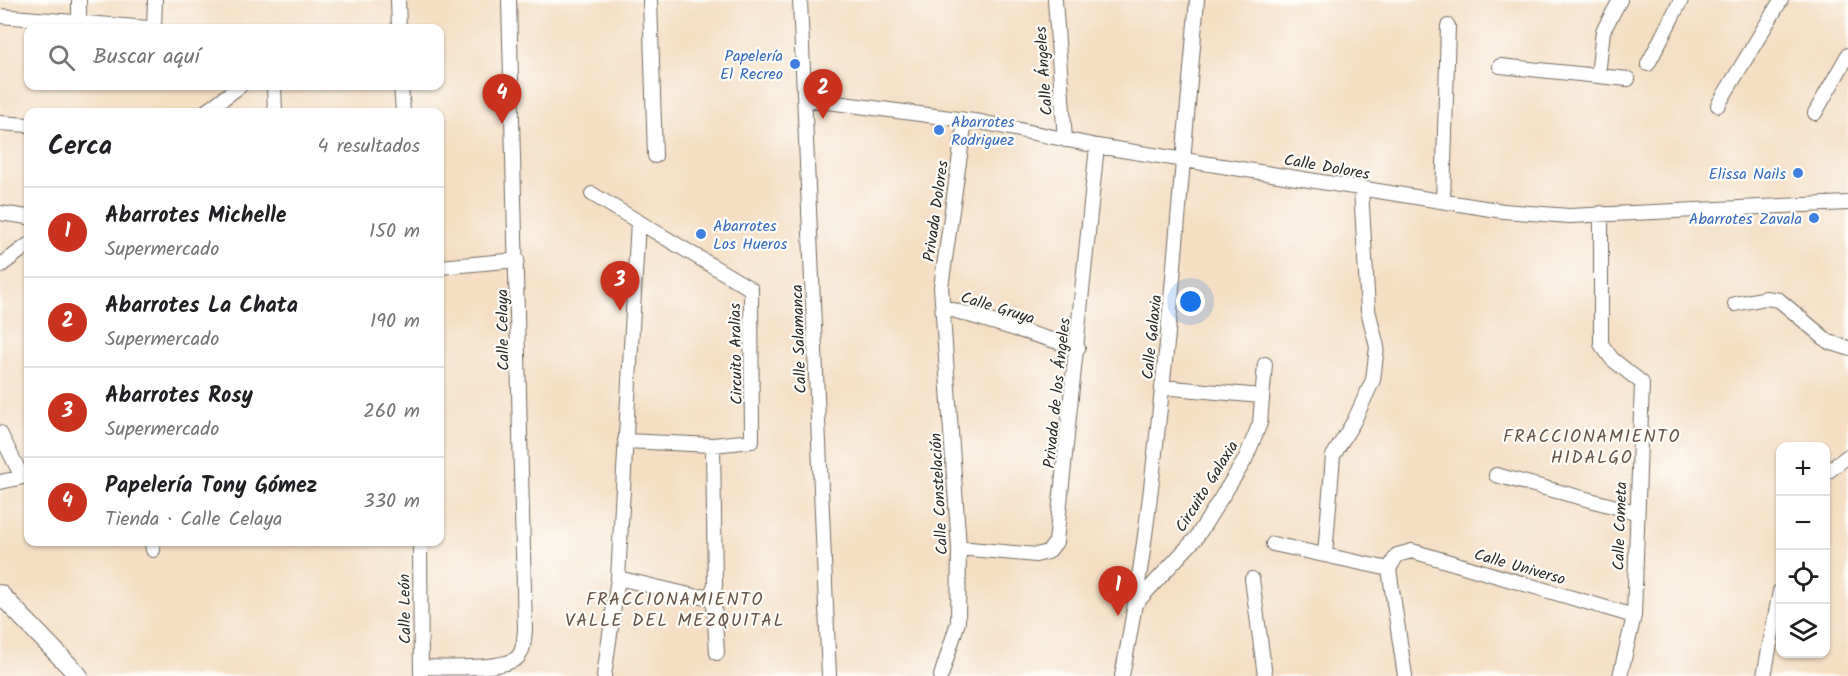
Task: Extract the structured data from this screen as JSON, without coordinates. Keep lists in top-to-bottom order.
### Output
{
  "streets": {
    "street": [
      "Calle Ángeles",
      "Calle Dolores",
      "Privada Dolores",
      "Calle Gruya",
      "Calle Celaya",
      "Calle Galaxia",
      "Calle Salamanca",
      "Circuito Aralias",
      "Privada de los Ángeles",
      "Circuito Galaxia",
      "Calle Constelación",
      "Calle Cometa",
      "Calle Universo",
      "Calle León"
    ]
  },
  "crossings": [
    ["Calle Ángeles", "Calle Dolores"],
    ["Calle Dolores", "Privada Dolores"],
    ["Calle Dolores", "Calle Galaxia"],
    ["Calle Dolores", "Calle Salamanca"],
    ["Calle Dolores", "Privada de los Ángeles"],
    ["Calle Dolores", "Calle Cometa"],
    ["Privada Dolores", "Calle Gruya"],
    ["Privada Dolores", "Calle Constelación"],
    ["Calle Gruya", "Privada de los Ángeles"],
    ["Calle Gruya", "Calle Constelación"],
    ["Calle Celaya", "Calle León"],
    ["Calle Galaxia", "Circuito Galaxia"],
    ["Privada de los Ángeles", "Calle Constelación"],
    ["Calle Cometa", "Calle Universo"]
  ],
  "districts": ["FRACCIONAMIENTO HIDALGO", "FRACCIONAMIENTO VALLE DEL MEZQUITAL"],
  "places": [
    "Papelería El Recreo",
    "Abarrotes Rodriguez",
    "Elissa Nails",
    "Abarrotes Zavala",
    "Abarrotes Los Hueros"
  ],
  "page": {
    "search": "Buscar aquí",
    "pins": [
      "2",
      "4",
      "3",
      "1"
    ],
    "heading": ["Cerca", "4 resultados"],
    "list": [
      {
        "mark": "1",
        "name": "Abarrotes Michelle",
        "note": "Supermercado",
        "value": "150 m"
      },
      {
        "mark": "2",
        "name": "Abarrotes La Chata",
        "note": "Supermercado",
        "value": "190 m"
      },
      {
        "mark": "3",
        "name": "Abarrotes Rosy",
        "note": "Supermercado",
        "value": "260 m"
      },
      {
        "mark": "4",
        "name": "Papelería Tony Gómez",
        "note": "Tienda · Calle Celaya",
        "value": "330 m"
      }
    ],
    "map_buttons": ["+", "−"]
  }
}
